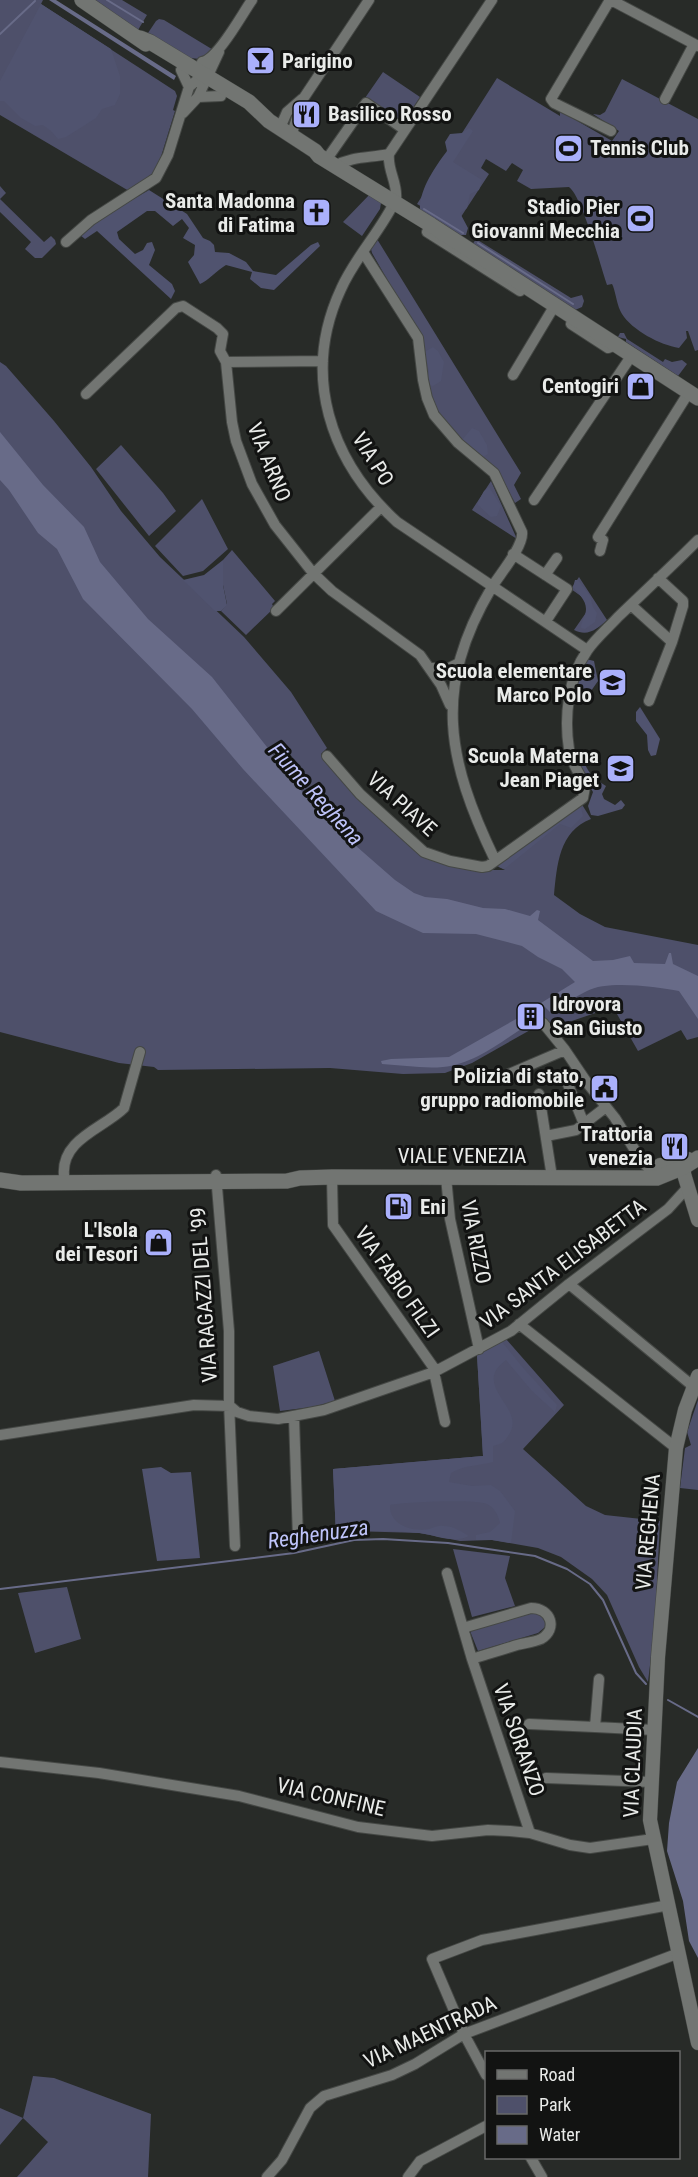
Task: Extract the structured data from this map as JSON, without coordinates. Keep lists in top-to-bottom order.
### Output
{
  "streets": {
    "main road": ["VIALE VENEZIA"],
    "street": [
      "VIA PO",
      "VIA ARNO",
      "VIA PIAVE",
      "VIA RIZZO",
      "VIA SANTA ELISABETTA",
      "VIA FABIO FILZI",
      "VIA RAGAZZI DEL '99",
      "VIA REGHENA",
      "VIA SORANZO",
      "VIA CLAUDIA",
      "VIA CONFINE",
      "VIA MAENTRADA"
    ]
  },
  "crossings": [
    ["VIA PO", "VIA PIAVE"],
    ["VIALE VENEZIA", "VIA RIZZO"],
    ["VIALE VENEZIA", "VIA SANTA ELISABETTA"],
    ["VIALE VENEZIA", "VIA FABIO FILZI"],
    ["VIALE VENEZIA", "VIA RAGAZZI DEL '99"],
    ["VIA RIZZO", "VIA SANTA ELISABETTA"],
    ["VIA SANTA ELISABETTA", "VIA FABIO FILZI"],
    ["VIA SANTA ELISABETTA", "VIA RAGAZZI DEL '99"],
    ["VIA REGHENA", "VIA CLAUDIA"],
    ["VIA SORANZO", "VIA CONFINE"],
    ["VIA CLAUDIA", "VIA CONFINE"],
    ["VIA CLAUDIA", "VIA MAENTRADA"]
  ],
  "water": ["Fiume Reghena", "Reghenuzza"],
  "places": {
    "bar": ["Parigino"],
    "restaurant": ["Basilico Rosso", "Trattoria venezia"],
    "sports": ["Tennis Club", "Stadio Pier Giovanni Mecchia"],
    "church": ["Santa Madonna di Fatima"],
    "shop": ["Centogiri", "L'Isola dei Tesori"],
    "school or university": ["Scuola elementare Marco Polo", "Scuola Materna Jean Piaget"],
    "building": ["Idrovora San Giusto"],
    "public building": ["Polizia di stato, gruppo radiomobile"],
    "fuel station": ["Eni"]
  },
  "legend": ["Road", "Park", "Water"]
}
